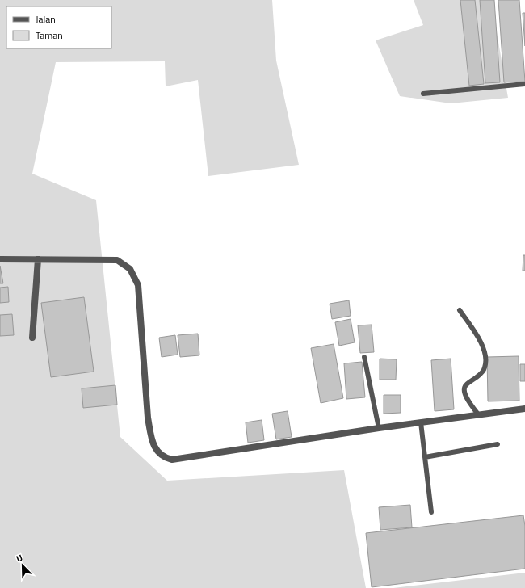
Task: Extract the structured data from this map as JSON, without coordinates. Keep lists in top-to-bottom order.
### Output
{
  "legend": ["Jalan", "Taman"],
  "north": "top left"
}
